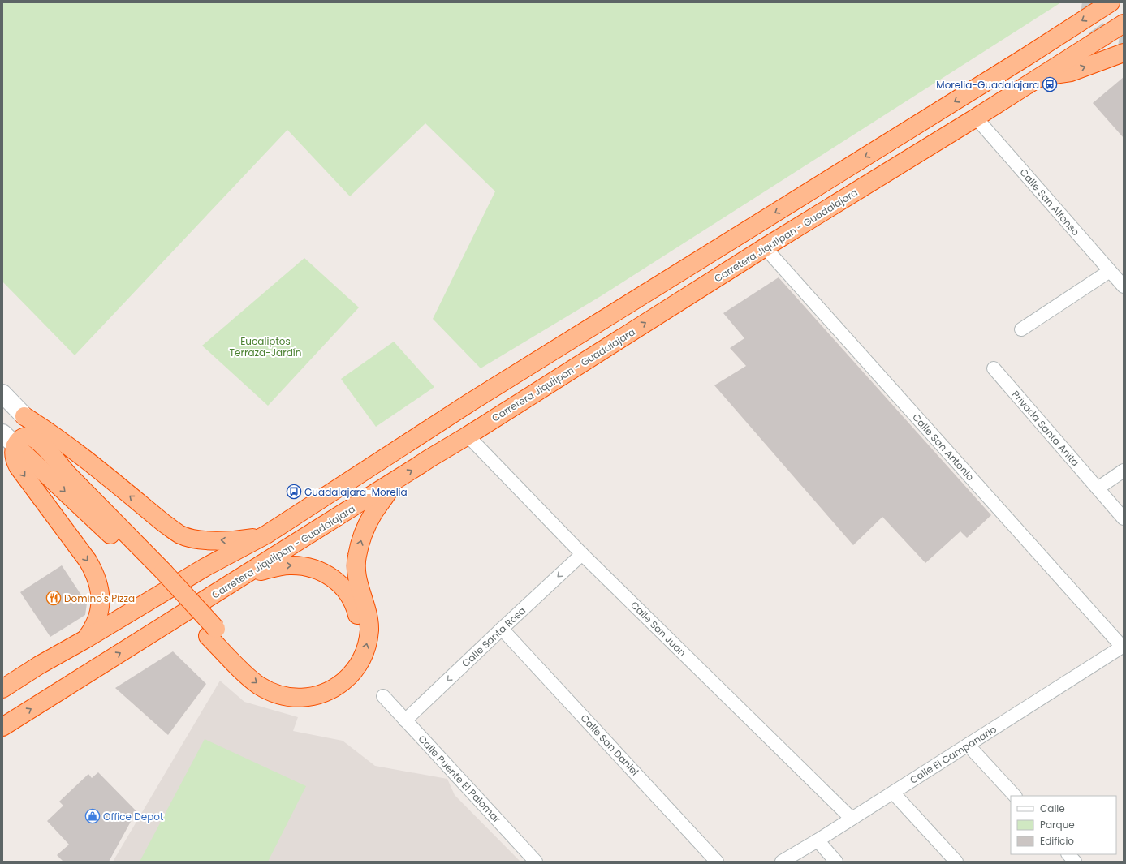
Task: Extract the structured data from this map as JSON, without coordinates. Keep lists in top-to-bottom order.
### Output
{
  "streets": {
    "highway": ["Carretera Jiquilpan - Guadalajara"],
    "street": [
      "Calle San Alfonso",
      "Privada Santa Anita",
      "Calle San Antonio",
      "Calle San Juan",
      "Calle Santa Rosa",
      "Calle San Daniel",
      "Calle El Campanario",
      "Calle Puente El Palomar"
    ]
  },
  "crossings": [
    ["Calle San Alfonso", "Carretera Jiquilpan - Guadalajara"],
    ["Carretera Jiquilpan - Guadalajara", "Calle San Antonio"],
    ["Carretera Jiquilpan - Guadalajara", "Calle San Juan"],
    ["Calle San Antonio", "Calle El Campanario"],
    ["Calle San Juan", "Calle Santa Rosa"],
    ["Calle San Juan", "Calle El Campanario"],
    ["Calle Santa Rosa", "Calle San Daniel"],
    ["Calle Santa Rosa", "Calle Puente El Palomar"]
  ],
  "one_way": ["Calle Santa Rosa"],
  "parks": ["Eucaliptos Terraza-Jardín"],
  "places": {
    "bus stop": ["Morelia-Guadalajara", "Guadalajara-Morelia"],
    "restaurant": ["Domino's Pizza"],
    "shop": ["Office Depot"]
  },
  "legend": ["Calle", "Parque", "Edificio"]
}
